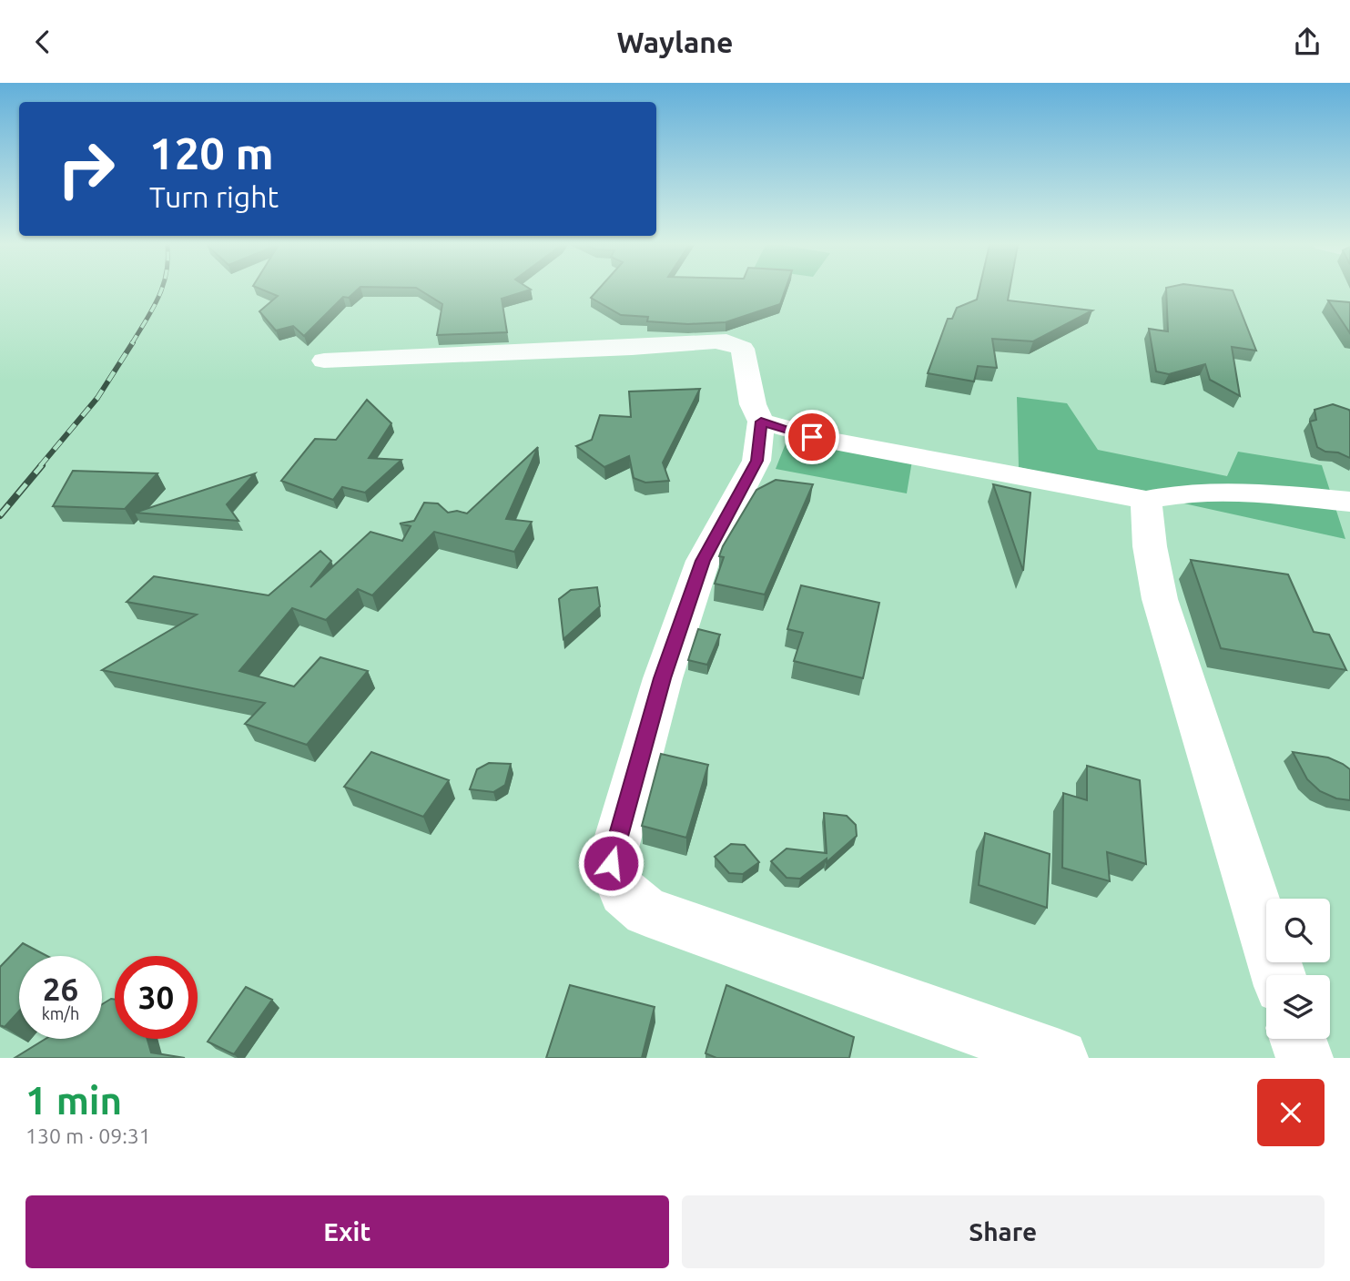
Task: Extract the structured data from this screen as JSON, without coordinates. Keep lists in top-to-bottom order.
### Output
{
  "page": {
    "header": "Waylane",
    "turn": ["120 m", "Turn right"],
    "speed": "26 km/h",
    "limit": "30",
    "heading": ["1 min", "130 m · 09:31"],
    "buttons": ["Exit", "Share"]
  }
}
